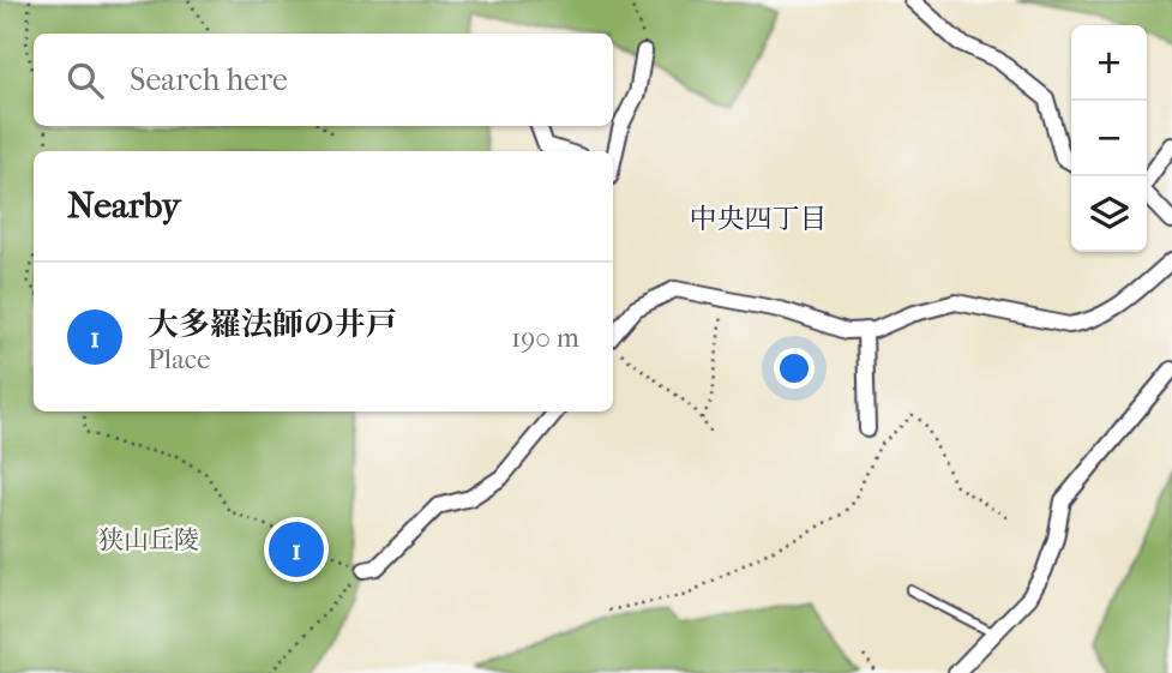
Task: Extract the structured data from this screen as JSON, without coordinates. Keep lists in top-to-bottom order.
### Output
{
  "districts": ["中央四丁目"],
  "parks": ["狭山丘陵"],
  "page": {
    "map_buttons": ["+", "−"],
    "search": "Search here",
    "heading": "Nearby",
    "list": [
      {
        "mark": "1",
        "name": "大多羅法師の井戸",
        "note": "Place",
        "value": "190 m"
      }
    ],
    "pins": "1"
  }
}
